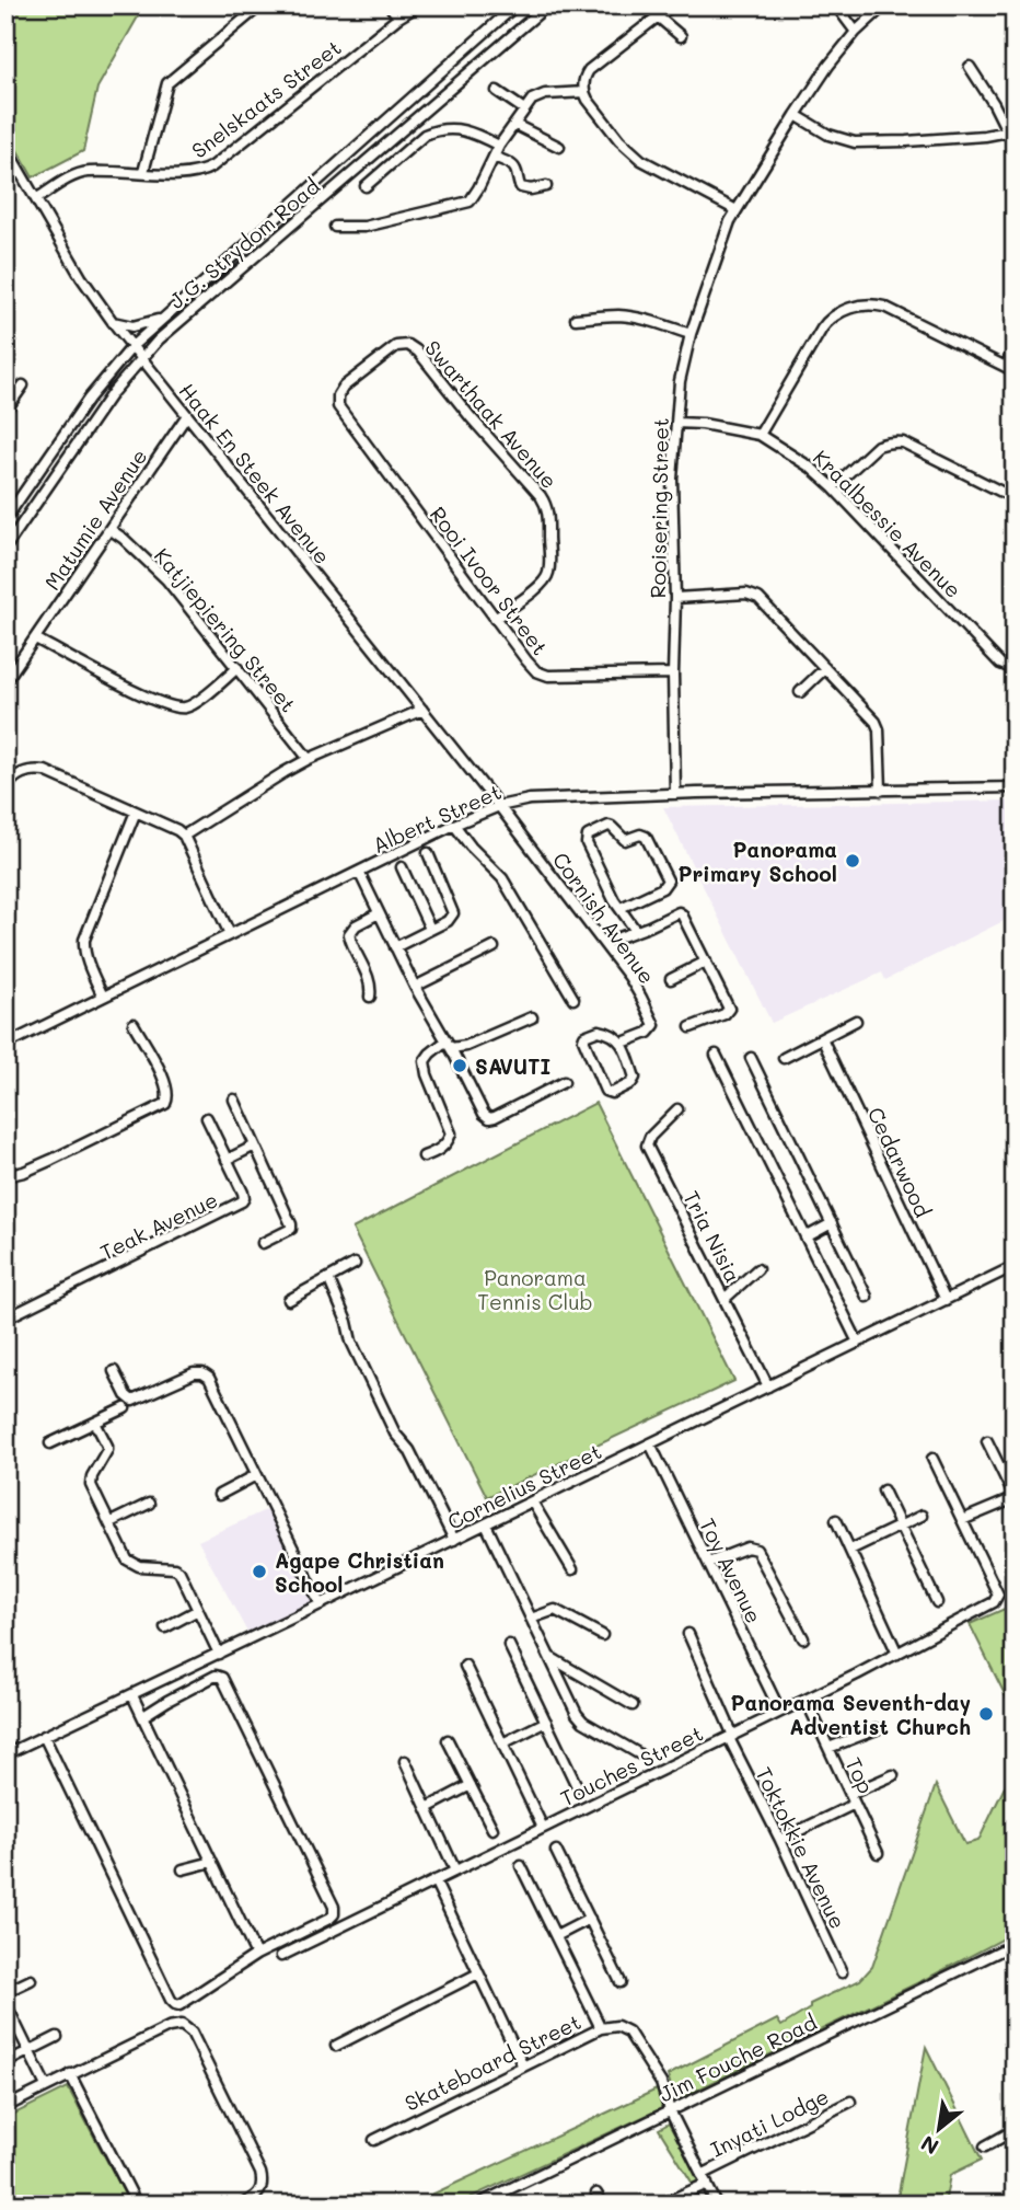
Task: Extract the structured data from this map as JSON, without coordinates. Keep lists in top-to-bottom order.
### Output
{
  "streets": {
    "street": [
      "Snelskaats Street",
      "J.G. Strydom Road",
      "Swarthaak Avenue",
      "Haak En Steek Avenue",
      "Rooisering Street",
      "Matumie Avenue",
      "Kraalbessie Avenue",
      "Rooi Ivoor Street",
      "Katjiepiering Street",
      "Albert Street",
      "Cornish Avenue",
      "Cedarwood",
      "Teak Avenue",
      "Tria Nisia",
      "Cornelius Street",
      "Toy Avenue",
      "Touches Street",
      "Top",
      "Toktokkie Avenue",
      "Jim Fouche Road",
      "Skateboard Street",
      "Inyati Lodge"
    ]
  },
  "crossings": [
    ["Snelskaats Street", "Haak En Steek Avenue"],
    ["J.G. Strydom Road", "Haak En Steek Avenue"],
    ["Swarthaak Avenue", "Rooi Ivoor Street"],
    ["Haak En Steek Avenue", "Matumie Avenue"],
    ["Haak En Steek Avenue", "Albert Street"],
    ["Haak En Steek Avenue", "Cornish Avenue"],
    ["Rooisering Street", "Kraalbessie Avenue"],
    ["Rooisering Street", "Rooi Ivoor Street"],
    ["Rooisering Street", "Albert Street"],
    ["Matumie Avenue", "Katjiepiering Street"],
    ["Albert Street", "Cornish Avenue"],
    ["Cedarwood", "Cornelius Street"],
    ["Tria Nisia", "Cornelius Street"],
    ["Cornelius Street", "Toy Avenue"],
    ["Toy Avenue", "Touches Street"],
    ["Touches Street", "Toktokkie Avenue"],
    ["Jim Fouche Road", "Skateboard Street"]
  ],
  "parks": ["Panorama Tennis Club"],
  "places": [
    "Panorama Primary School",
    "SAVUTI",
    "Agape Christian School",
    "Panorama Seventh-day Adventist Church"
  ],
  "north": "bottom left"
}
